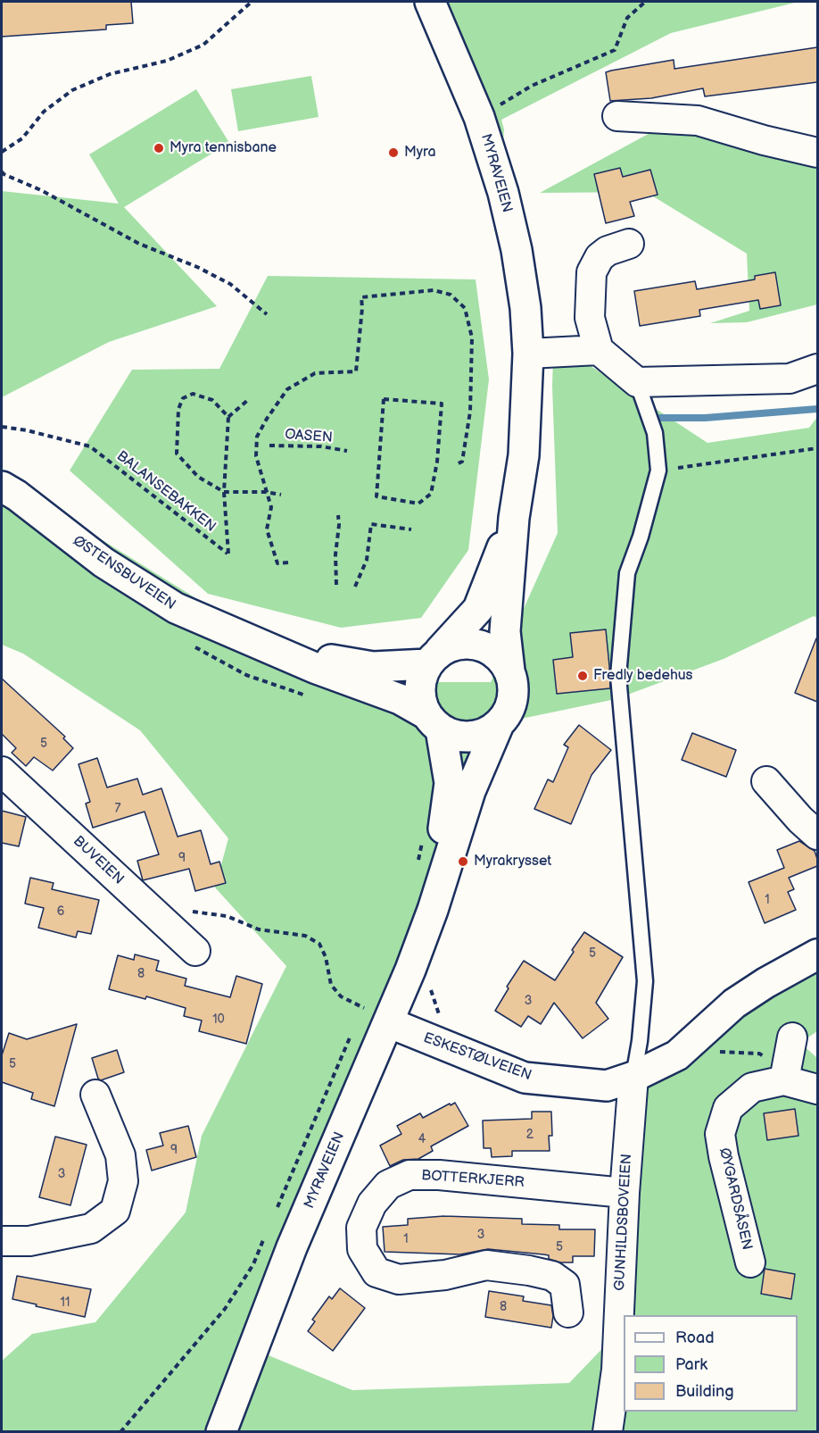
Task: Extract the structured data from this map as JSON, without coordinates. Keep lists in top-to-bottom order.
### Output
{
  "streets": {
    "main road": ["MYRAVEIEN", "ØSTENSBUVEIEN", "ESKESTØLVEIEN"],
    "street": [
      "BUVEIEN",
      "BOTTERKJERR",
      "ØYGARDSÅSEN",
      "GUNHILDSBOVEIEN"
    ],
    "path": ["OASEN", "BALANSEBAKKEN"]
  },
  "crossings": [
    ["MYRAVEIEN", "ØSTENSBUVEIEN"],
    ["MYRAVEIEN", "ESKESTØLVEIEN"],
    ["ESKESTØLVEIEN", "GUNHILDSBOVEIEN"],
    ["BOTTERKJERR", "GUNHILDSBOVEIEN"]
  ],
  "places": [
    "Myra tennisbane",
    "Myra",
    "Fredly bedehus",
    "Myrakrysset"
  ],
  "house_numbers": [
    "5",
    "7",
    "9",
    "1",
    "6",
    "5",
    "8",
    "3",
    "10",
    "5",
    "2",
    "4",
    "9",
    "3",
    "3",
    "1",
    "5",
    "11",
    "8"
  ],
  "legend": ["Road", "Park", "Building"]
}
